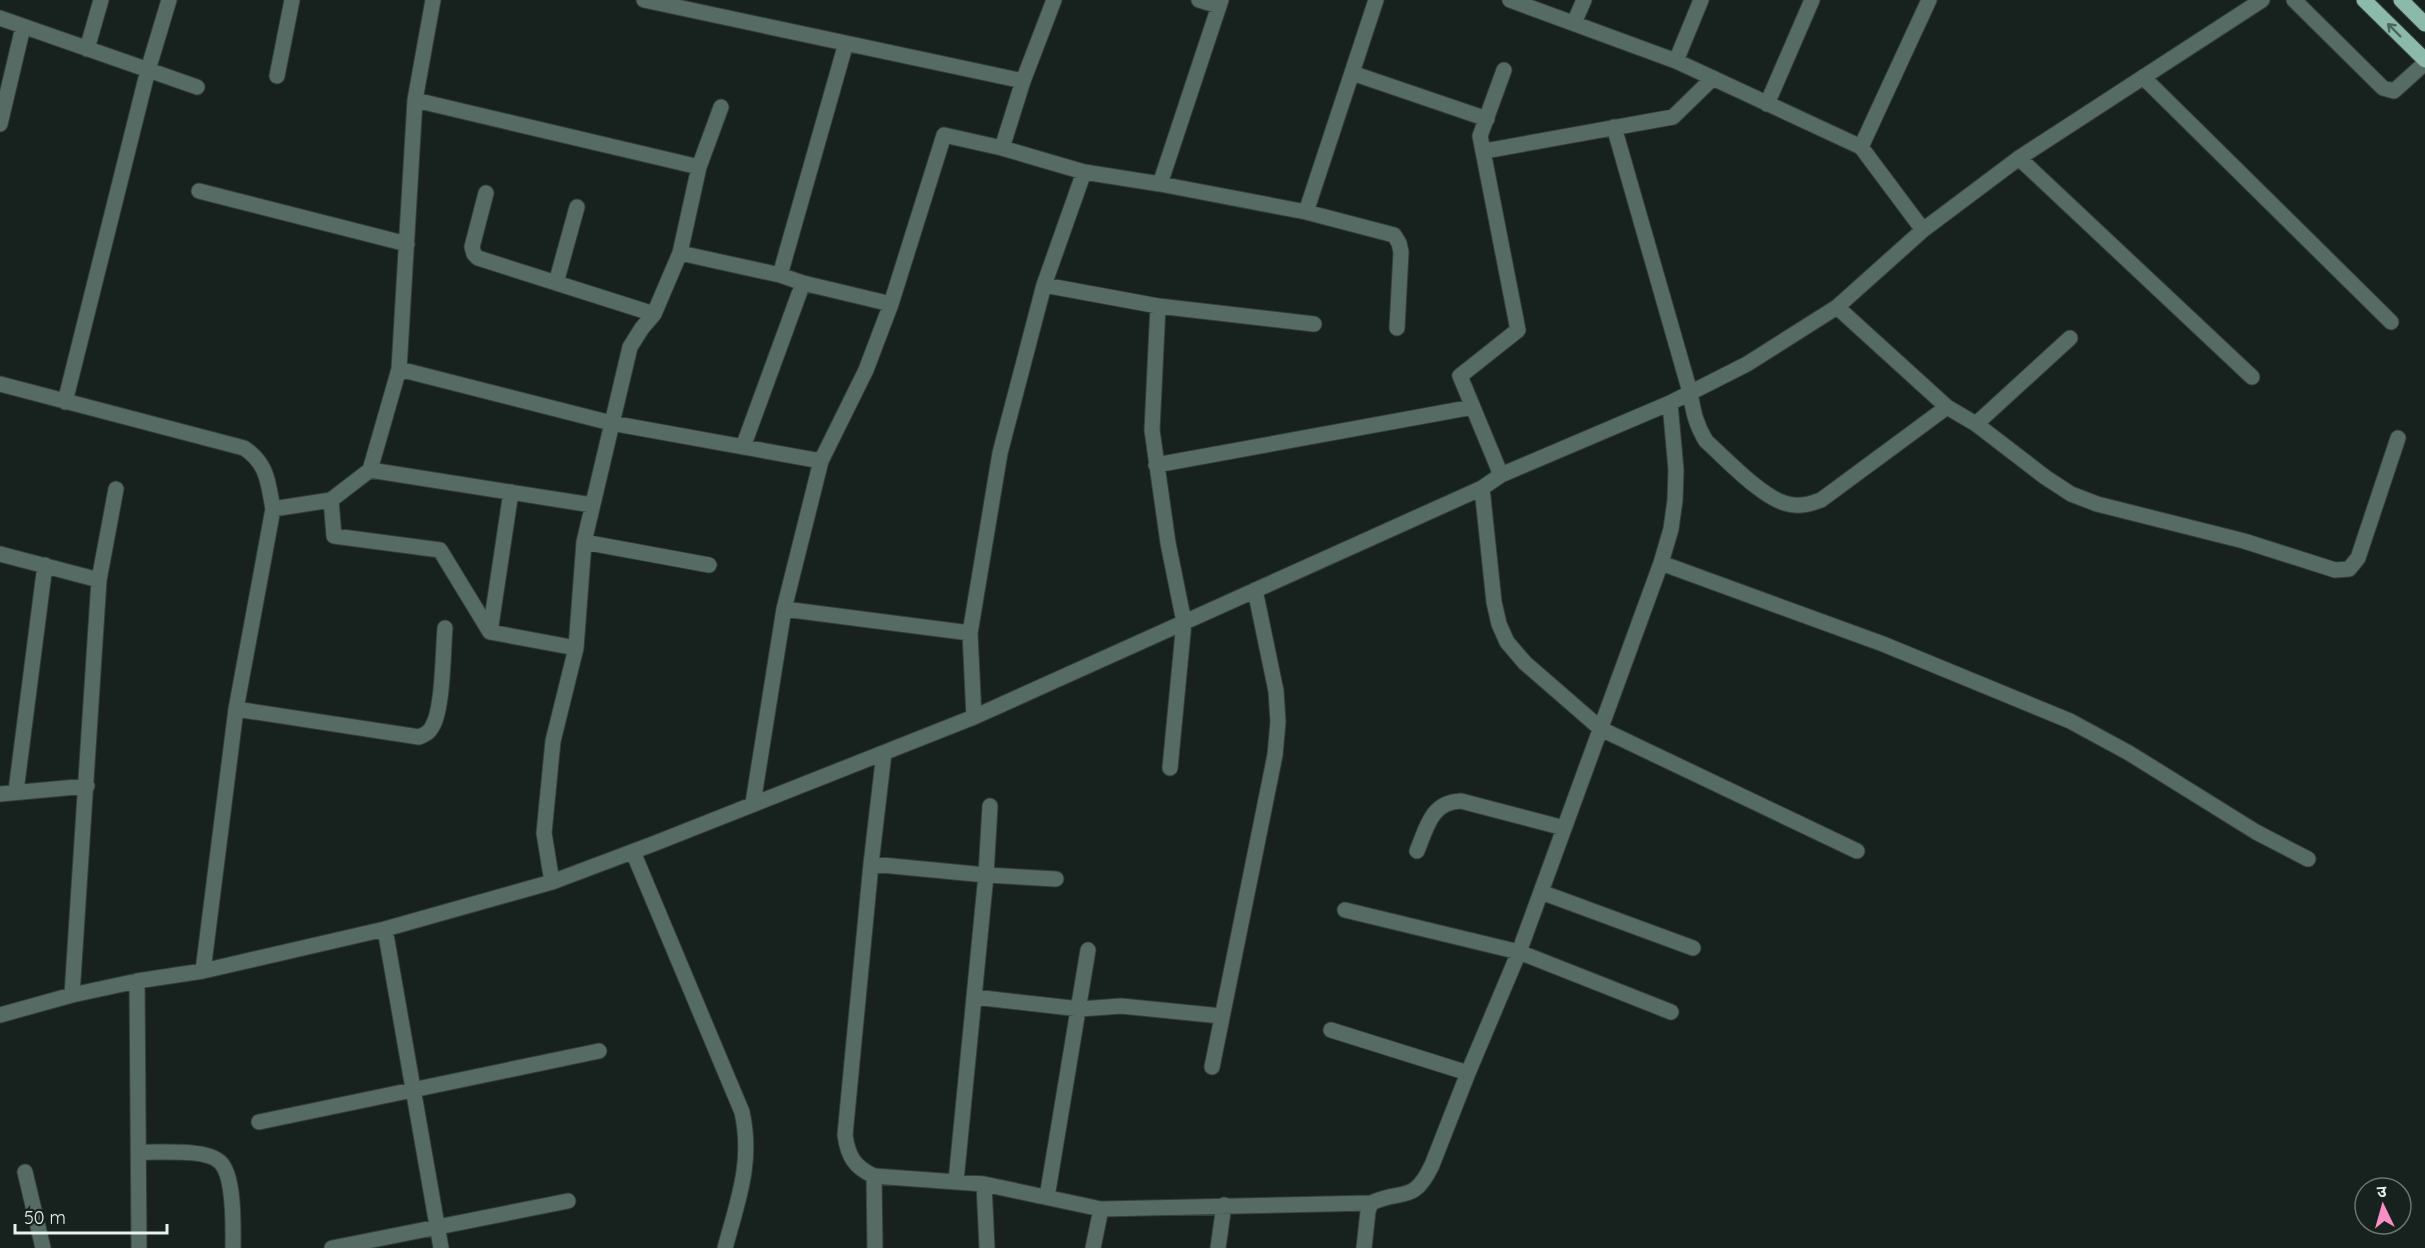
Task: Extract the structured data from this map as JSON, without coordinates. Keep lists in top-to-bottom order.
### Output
{
  "scale_bar": "50 m",
  "north": "top"
}
